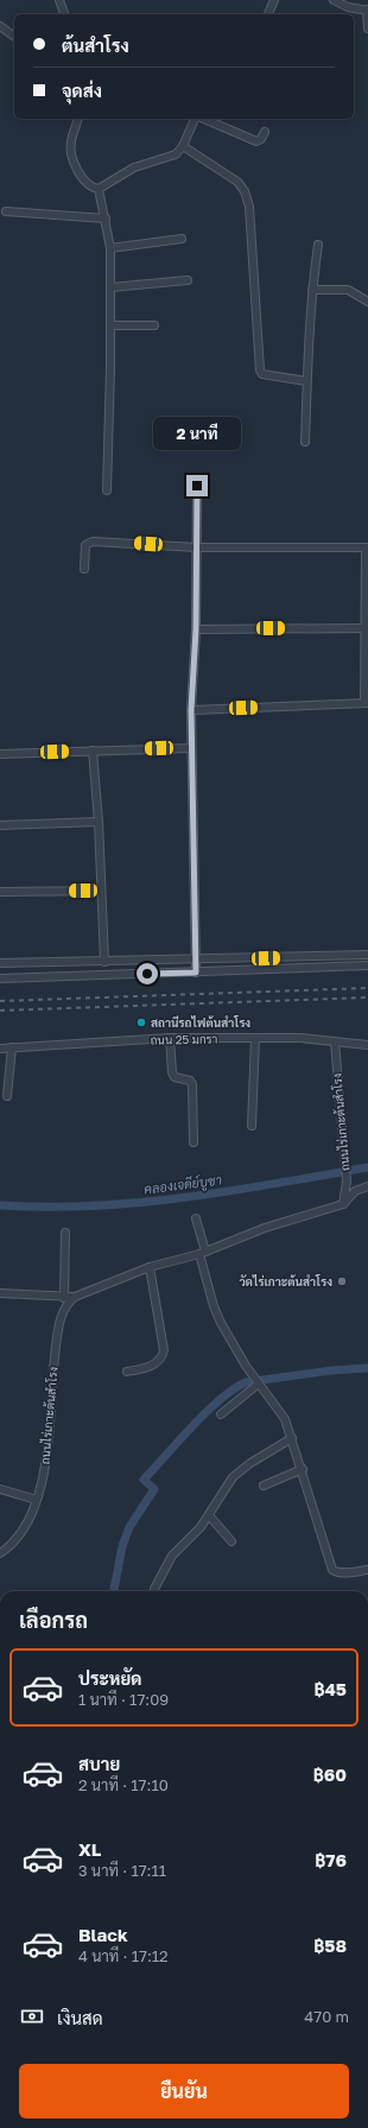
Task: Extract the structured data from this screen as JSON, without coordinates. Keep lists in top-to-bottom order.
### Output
{
  "streets": {
    "street": ["ถนน 25 มกรา", "ถนนไร่เกาะต้นสำโรง"]
  },
  "crossings": [
    ["ถนน 25 มกรา", "ถนนไร่เกาะต้นสำโรง"]
  ],
  "water": ["คลองเจดีย์บูชา"],
  "places": ["สถานีรถไฟต้นสำโรง", "วัดไร่เกาะต้นสำโรง"],
  "page": {
    "banner": ["ต้นสำโรง", "จุดส่ง"],
    "bubble": "2 นาที",
    "heading": "เลือกรถ",
    "list": [
      {
        "name": "ประหยัด",
        "note": "1 นาที · 17:09",
        "value": "฿45"
      },
      {
        "name": "สบาย",
        "note": "2 นาที · 17:10",
        "value": "฿60"
      },
      {
        "name": "XL",
        "note": "3 นาที · 17:11",
        "value": "฿76"
      },
      {
        "name": "Black",
        "note": "4 นาที · 17:12",
        "value": "฿58"
      }
    ],
    "pay": ["เงินสด", "470 m"],
    "buttons": "ยืนยัน"
  }
}
